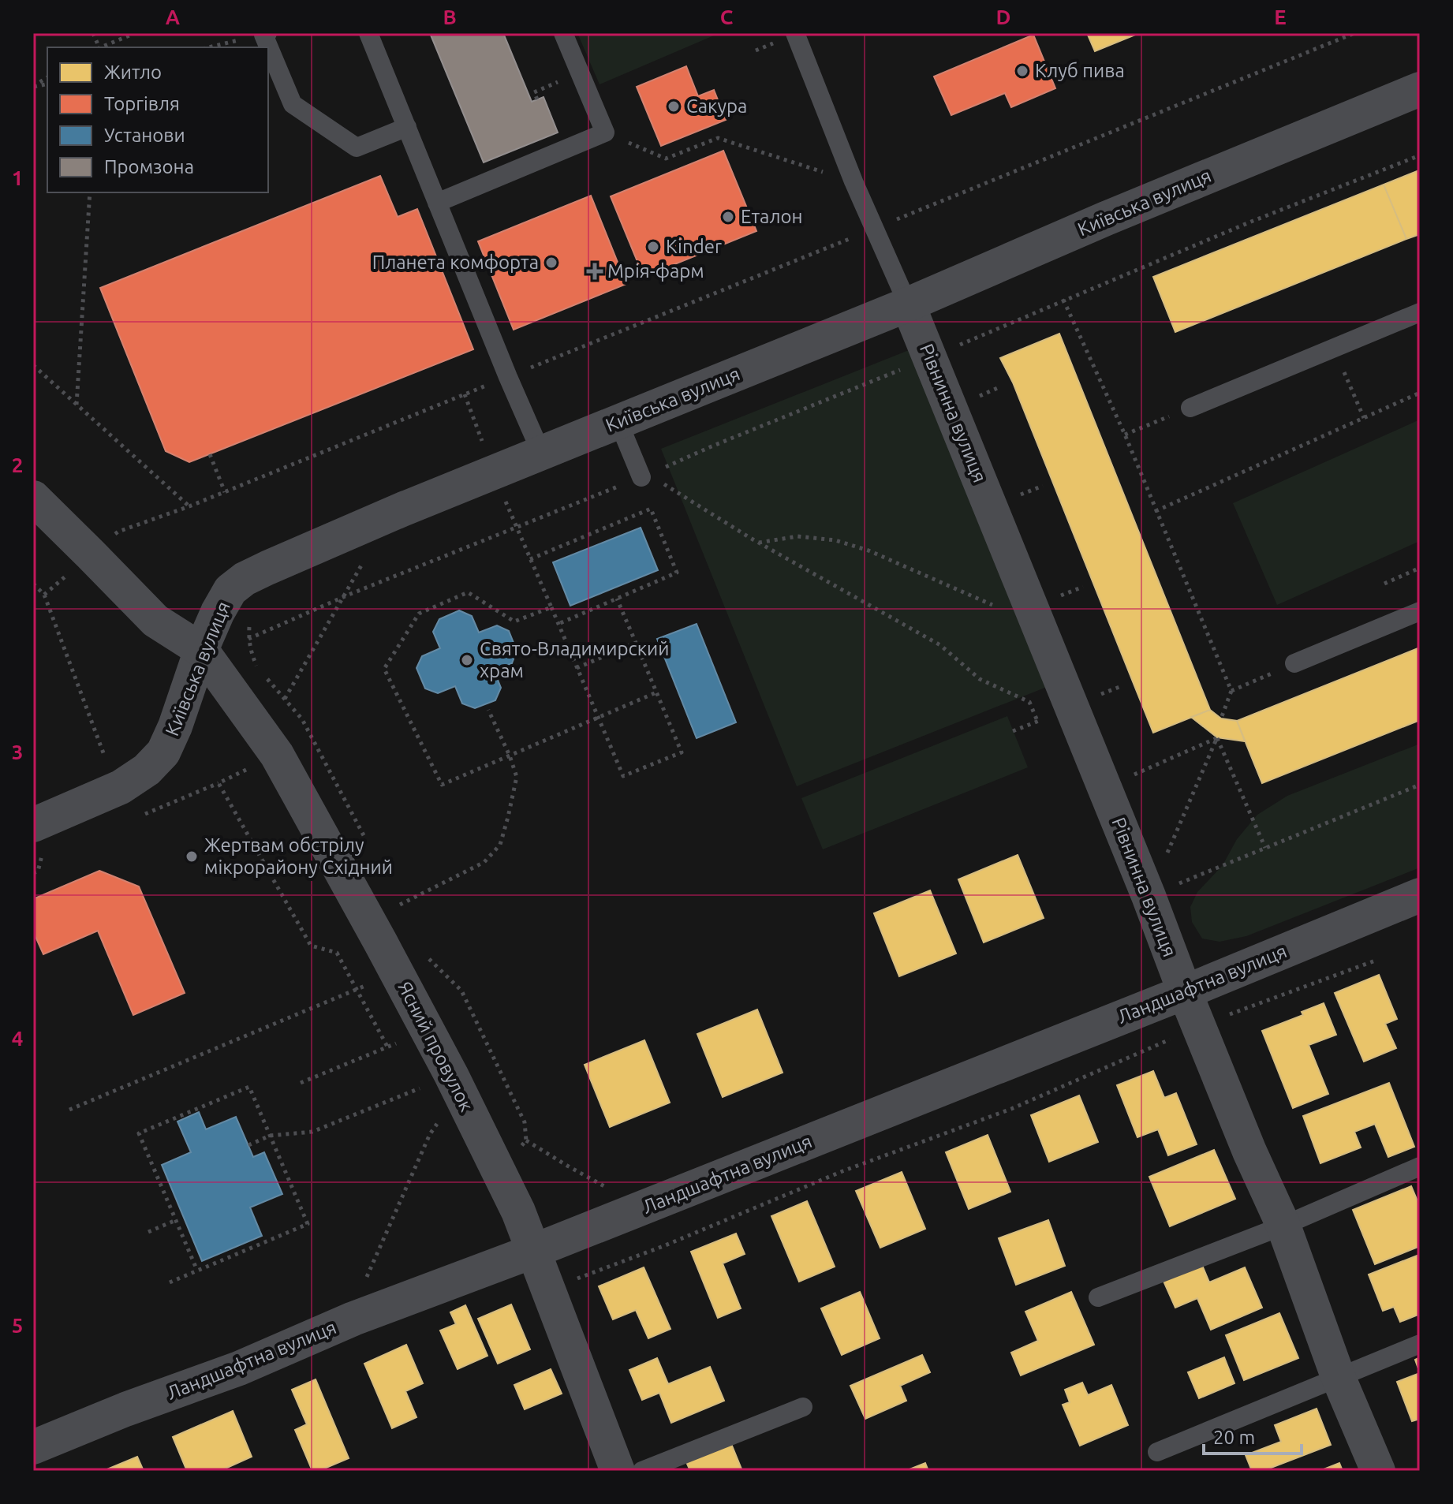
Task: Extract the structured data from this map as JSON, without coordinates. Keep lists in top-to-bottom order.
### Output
{
  "streets": {
    "street": [
      "Київська вулиця",
      "Рівнинна вулиця",
      "Ландшафтна вулиця",
      "Ясний провулок"
    ]
  },
  "crossings": [
    ["Київська вулиця", "Рівнинна вулиця"],
    ["Київська вулиця", "Ясний провулок"],
    ["Рівнинна вулиця", "Ландшафтна вулиця"],
    ["Ландшафтна вулиця", "Ясний провулок"]
  ],
  "places": {
    "other": [
      "Клуб пива",
      "Сакура",
      "Еталон",
      "Kinder",
      "Планета комфорта",
      "Свято-Владимирский храм",
      "Жертвам обстрілу мікрорайону Східний"
    ],
    "health": ["Мрія-фарм"]
  },
  "legend": [
    "Житло",
    "Торгівля",
    "Установи",
    "Промзона"
  ],
  "scale_bar": "20 m",
  "grid": {
    "columns": [
      "A",
      "B",
      "C",
      "D",
      "E"
    ],
    "rows": [
      "1",
      "2",
      "3",
      "4",
      "5"
    ]
  }
}
